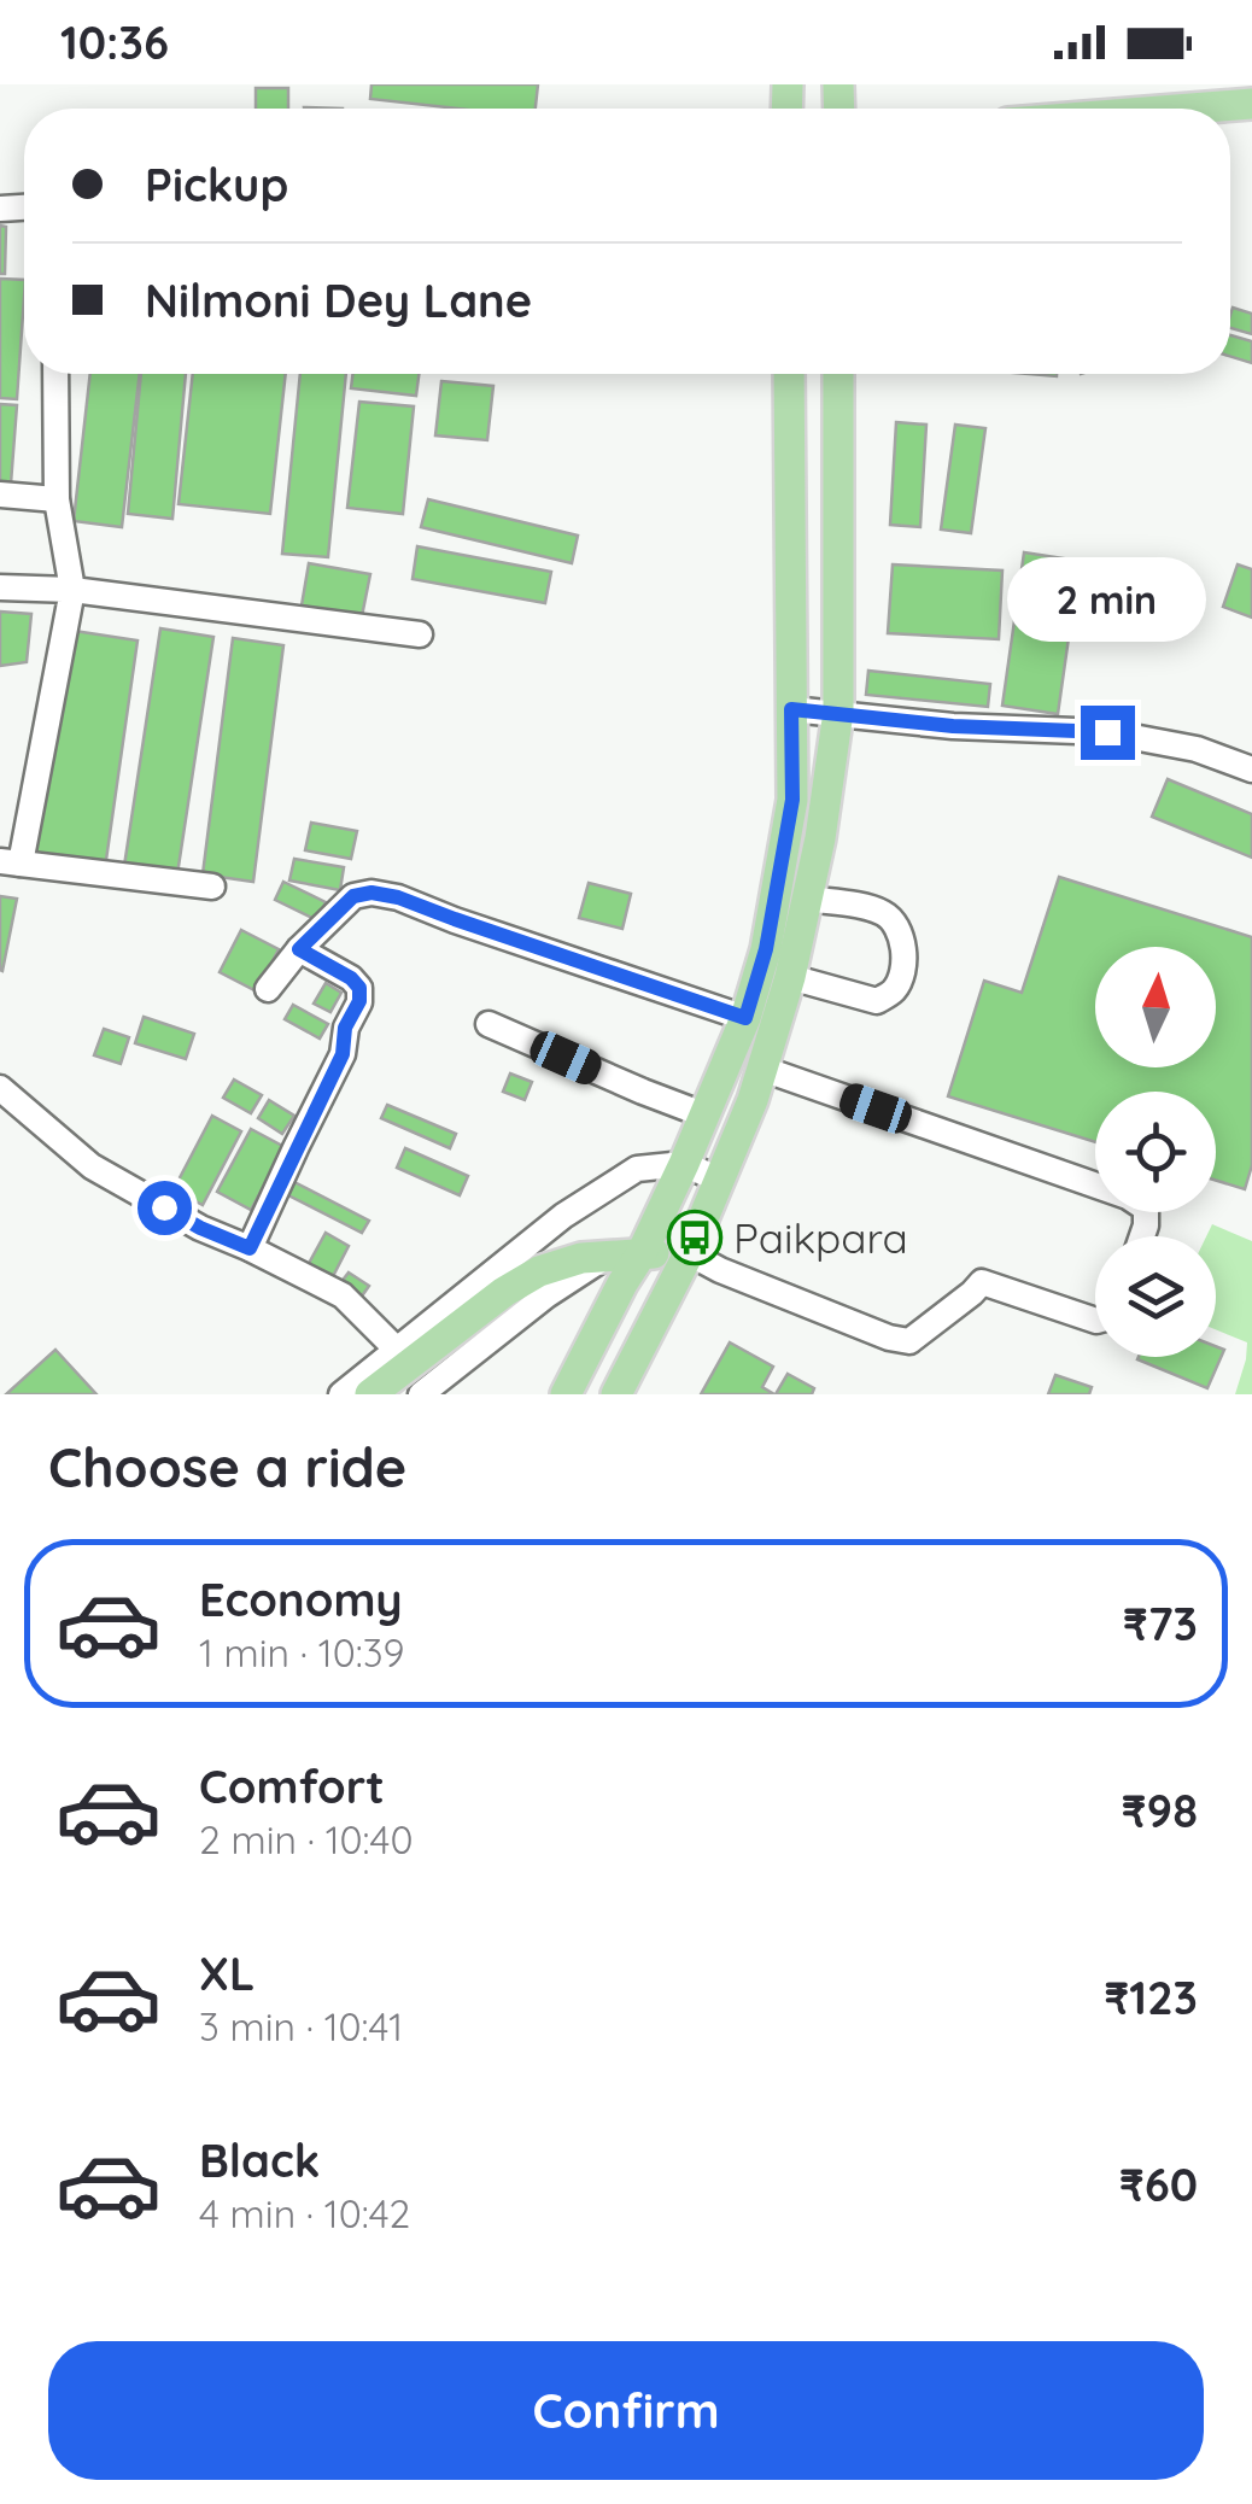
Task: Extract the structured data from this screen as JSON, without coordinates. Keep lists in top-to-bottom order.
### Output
{
  "places": {
    "bus stop": ["Paikpara"]
  },
  "north": "top",
  "page": {
    "status": "10:36",
    "banner": ["Pickup", "Nilmoni Dey Lane"],
    "bubble": "2 min",
    "heading": "Choose a ride",
    "list": [
      {
        "name": "Economy",
        "note": "1 min · 10:39",
        "value": "₹73"
      },
      {
        "name": "Comfort",
        "note": "2 min · 10:40",
        "value": "₹98"
      },
      {
        "name": "XL",
        "note": "3 min · 10:41",
        "value": "₹123"
      },
      {
        "name": "Black",
        "note": "4 min · 10:42",
        "value": "₹60"
      }
    ],
    "buttons": "Confirm"
  }
}
